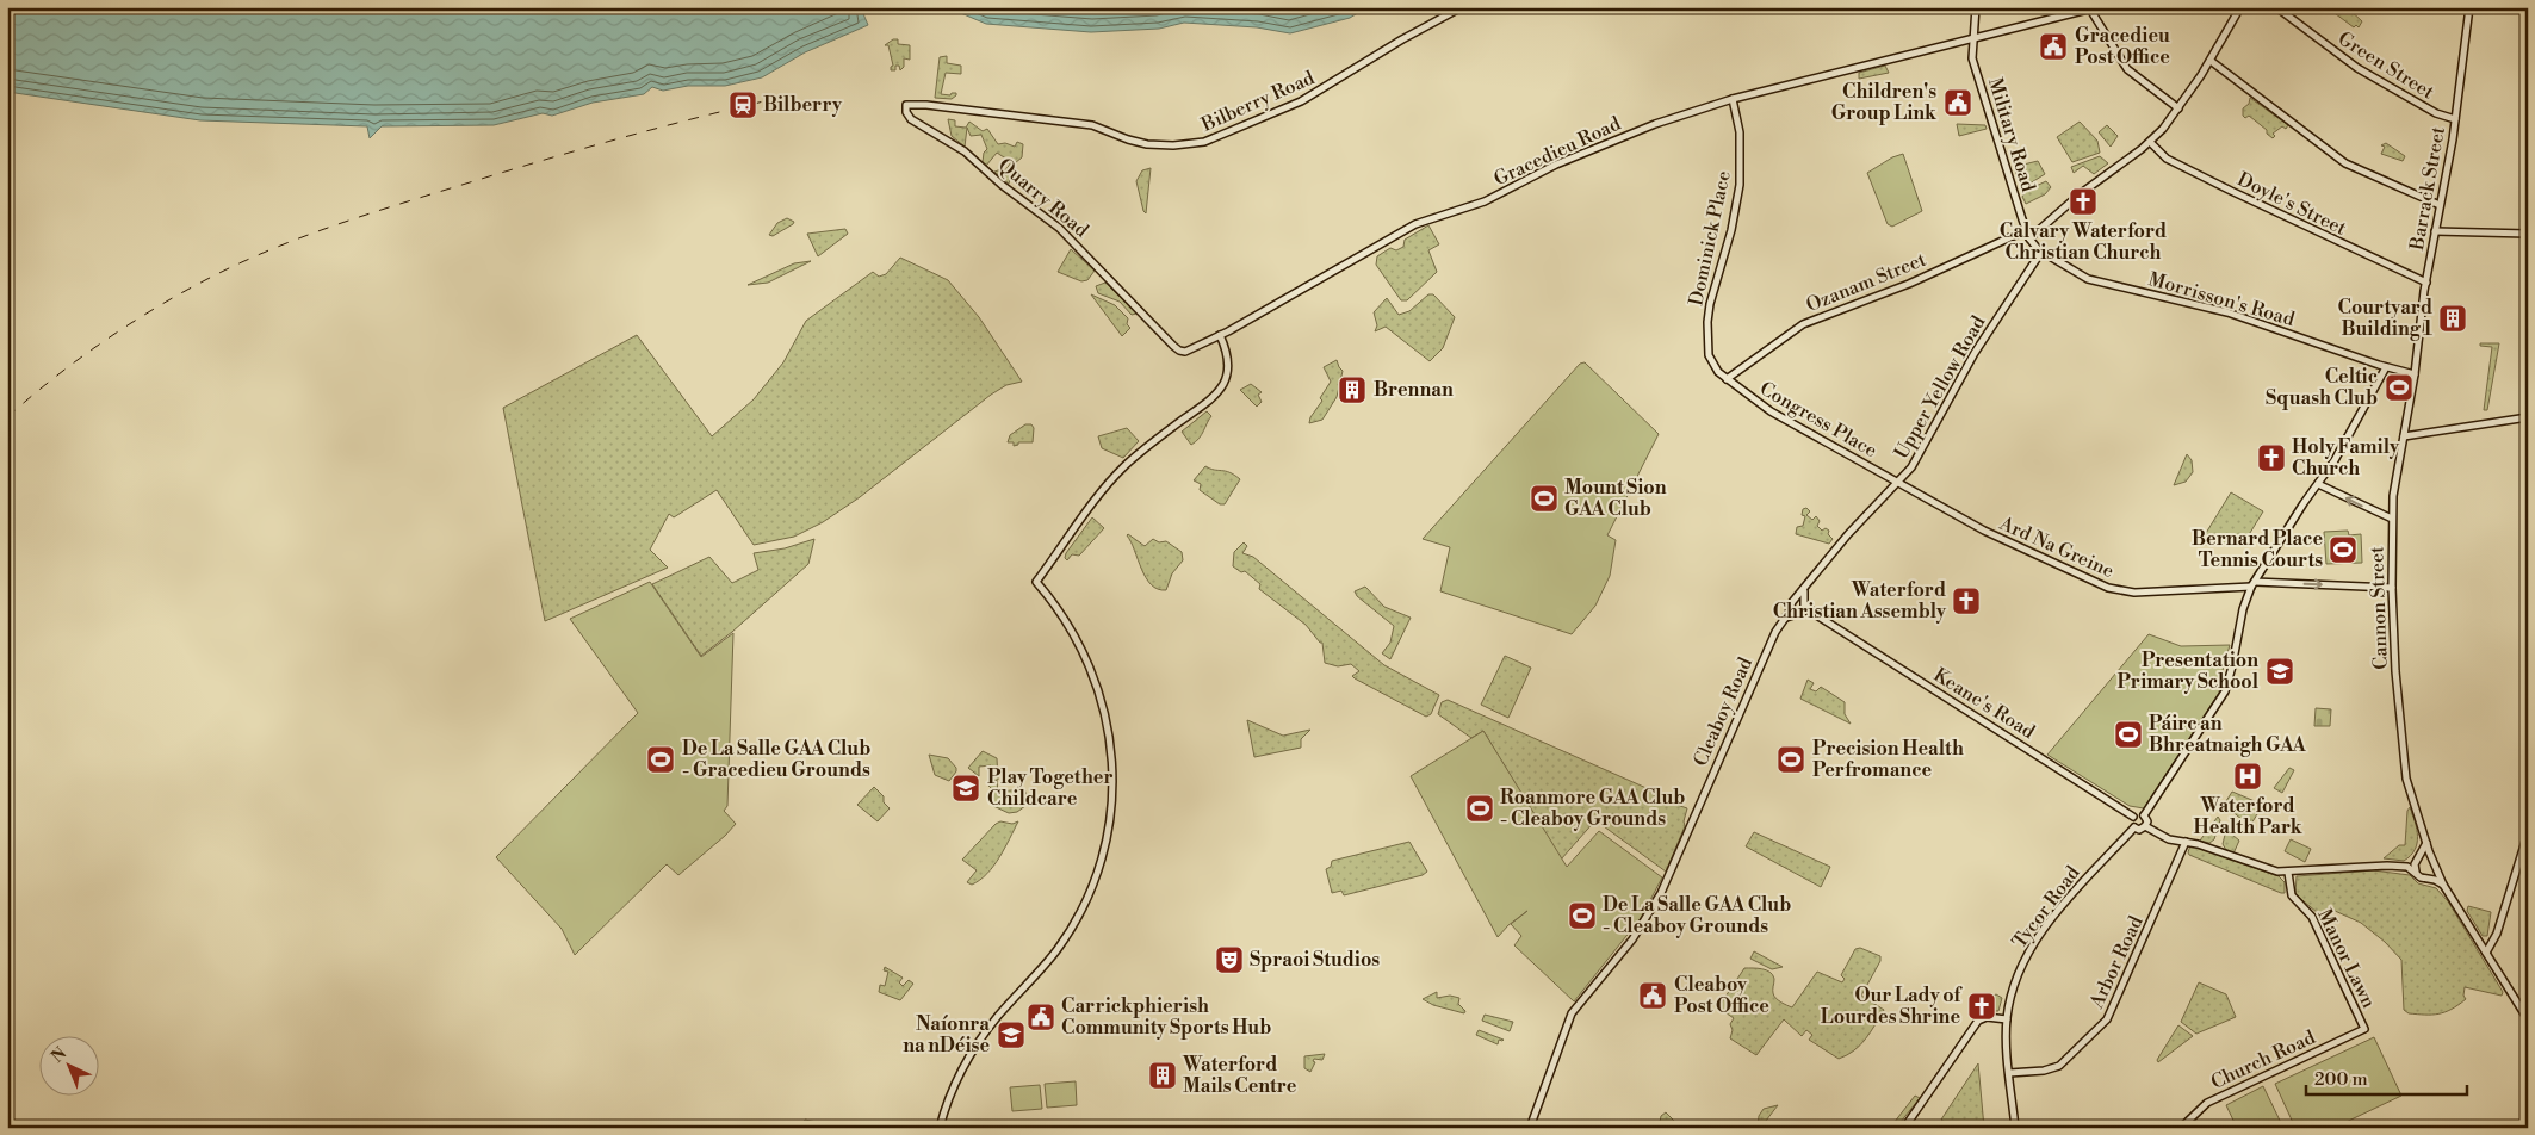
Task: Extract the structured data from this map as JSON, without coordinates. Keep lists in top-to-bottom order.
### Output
{
  "streets": {
    "street": [
      "Green Street",
      "Bilberry Road",
      "Military Road",
      "Gracedieu Road",
      "Barrack Street",
      "Quarry Road",
      "Doyle's Street",
      "Dominick Place",
      "Ozanam Street",
      "Morrisson's Road",
      "Upper Yellow Road",
      "Congress Place",
      "Ard Na Greine",
      "Cannon Street",
      "Keane's Road",
      "Cleaboy Road",
      "Tycor Road",
      "Manor Lawn",
      "Arbor Road",
      "Church Road"
    ]
  },
  "crossings": [
    ["Green Street", "Barrack Street"],
    ["Bilberry Road", "Quarry Road"],
    ["Military Road", "Gracedieu Road"],
    ["Military Road", "Ozanam Street"],
    ["Military Road", "Morrisson's Road"],
    ["Gracedieu Road", "Quarry Road"],
    ["Gracedieu Road", "Dominick Place"],
    ["Barrack Street", "Doyle's Street"],
    ["Barrack Street", "Morrisson's Road"],
    ["Barrack Street", "Cannon Street"],
    ["Dominick Place", "Ozanam Street"],
    ["Dominick Place", "Congress Place"],
    ["Ozanam Street", "Congress Place"],
    ["Morrisson's Road", "Upper Yellow Road"],
    ["Morrisson's Road", "Cannon Street"],
    ["Upper Yellow Road", "Congress Place"],
    ["Upper Yellow Road", "Ard Na Greine"],
    ["Upper Yellow Road", "Keane's Road"],
    ["Upper Yellow Road", "Cleaboy Road"],
    ["Congress Place", "Ard Na Greine"],
    ["Ard Na Greine", "Cannon Street"],
    ["Keane's Road", "Cleaboy Road"],
    ["Keane's Road", "Tycor Road"],
    ["Tycor Road", "Arbor Road"],
    ["Manor Lawn", "Church Road"]
  ],
  "places": {
    "public building": [
      "Gracedieu Post Office",
      "Children's Group Link",
      "Cleaboy Post Office",
      "Carrickphierish Community Sports Hub"
    ],
    "station": ["Bilberry"],
    "church": [
      "Calvary Waterford Christian Church",
      "Holy Family Church",
      "Waterford Christian Assembly",
      "Our Lady of Lourdes Shrine"
    ],
    "building": ["Courtyard Building 1", "Brennan", "Waterford Mails Centre"],
    "sports": [
      "Celtic Squash Club",
      "Mount Sion GAA Club",
      "Bernard Place Tennis Courts",
      "Páirc an Bhreatnaigh GAA",
      "De La Salle GAA Club - Gracedieu Grounds",
      "Precision Health Perfromance",
      "Roanmore GAA Club - Cleaboy Grounds",
      "De La Salle GAA Club - Cleaboy Grounds"
    ],
    "school or university": ["Presentation Primary School", "Play Together Childcare", "Naíonra na nDéise"],
    "hospital": ["Waterford Health Park"],
    "theatre": ["Spraoi Studios"]
  },
  "scale_bar": "200 m",
  "north": "top left"
}
